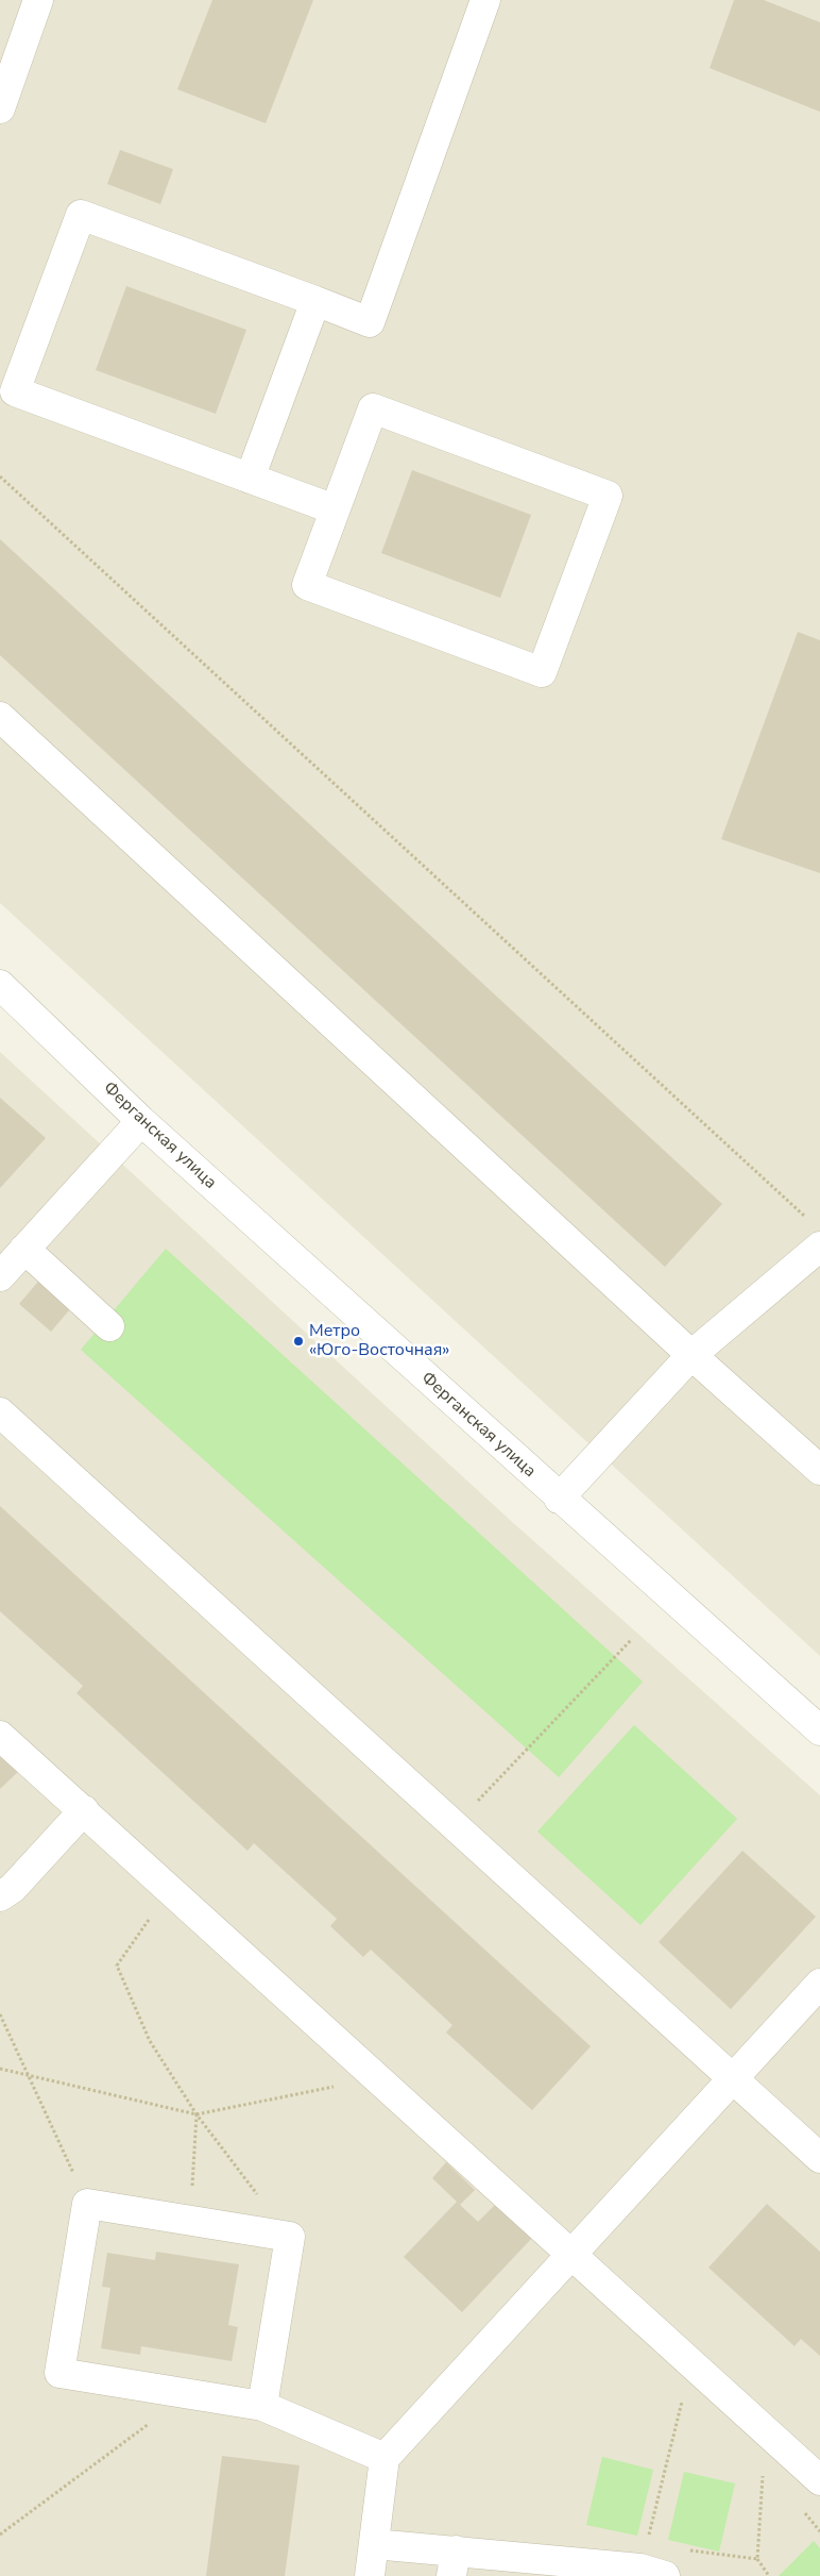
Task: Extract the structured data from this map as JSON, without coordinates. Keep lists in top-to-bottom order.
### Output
{
  "streets": {
    "street": ["Ферганская улица"]
  },
  "places": ["Метро «Юго-Восточная»"]
}
